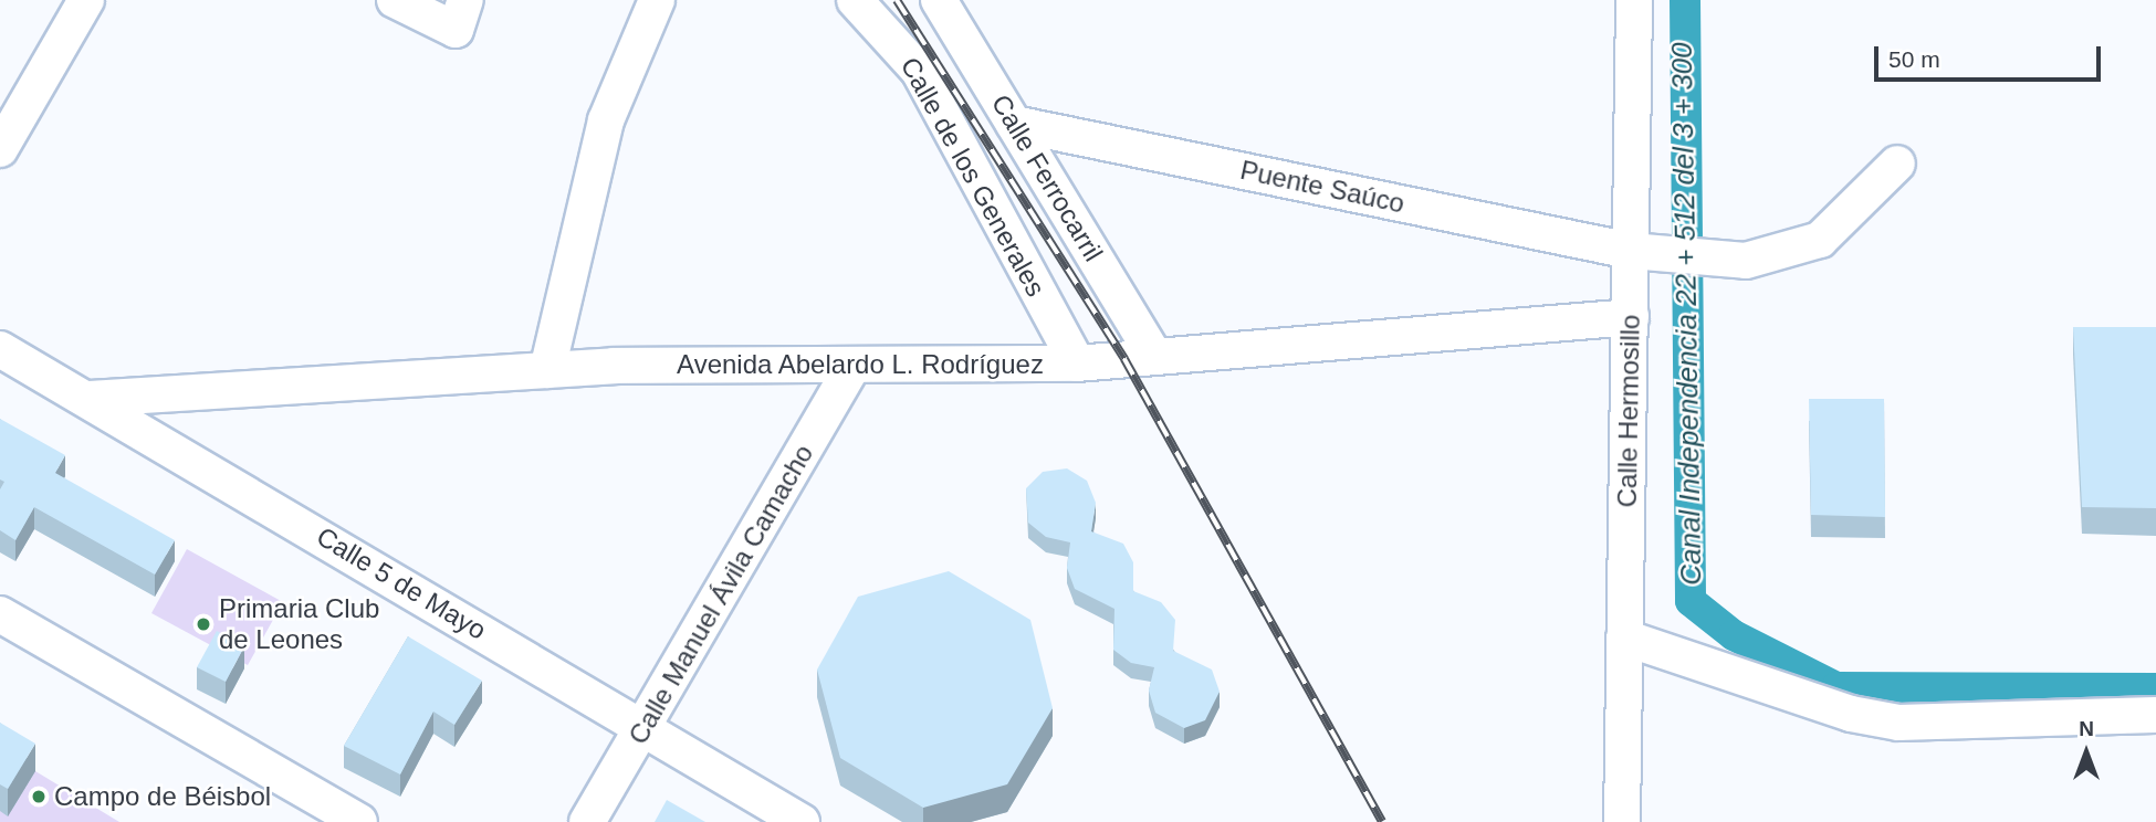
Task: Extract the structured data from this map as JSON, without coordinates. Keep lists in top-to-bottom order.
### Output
{
  "streets": {
    "street": [
      "Calle de los Generales",
      "Calle Ferrocarril",
      "Puente Saúco",
      "Avenida Abelardo L. Rodríguez",
      "Calle Hermosillo",
      "Calle 5 de Mayo",
      "Calle Manuel Ávila Camacho"
    ]
  },
  "crossings": [
    ["Calle de los Generales", "Avenida Abelardo L. Rodríguez"],
    ["Calle Ferrocarril", "Puente Saúco"],
    ["Calle Ferrocarril", "Avenida Abelardo L. Rodríguez"],
    ["Puente Saúco", "Calle Hermosillo"],
    ["Avenida Abelardo L. Rodríguez", "Calle Hermosillo"],
    ["Avenida Abelardo L. Rodríguez", "Calle 5 de Mayo"],
    ["Avenida Abelardo L. Rodríguez", "Calle Manuel Ávila Camacho"],
    ["Calle 5 de Mayo", "Calle Manuel Ávila Camacho"]
  ],
  "water": ["Canal Independencia 22 + 512 del 3 + 300"],
  "places": ["Primaria Club de Leones", "Campo de Béisbol"],
  "scale_bar": "50 m",
  "north": "top"
}
